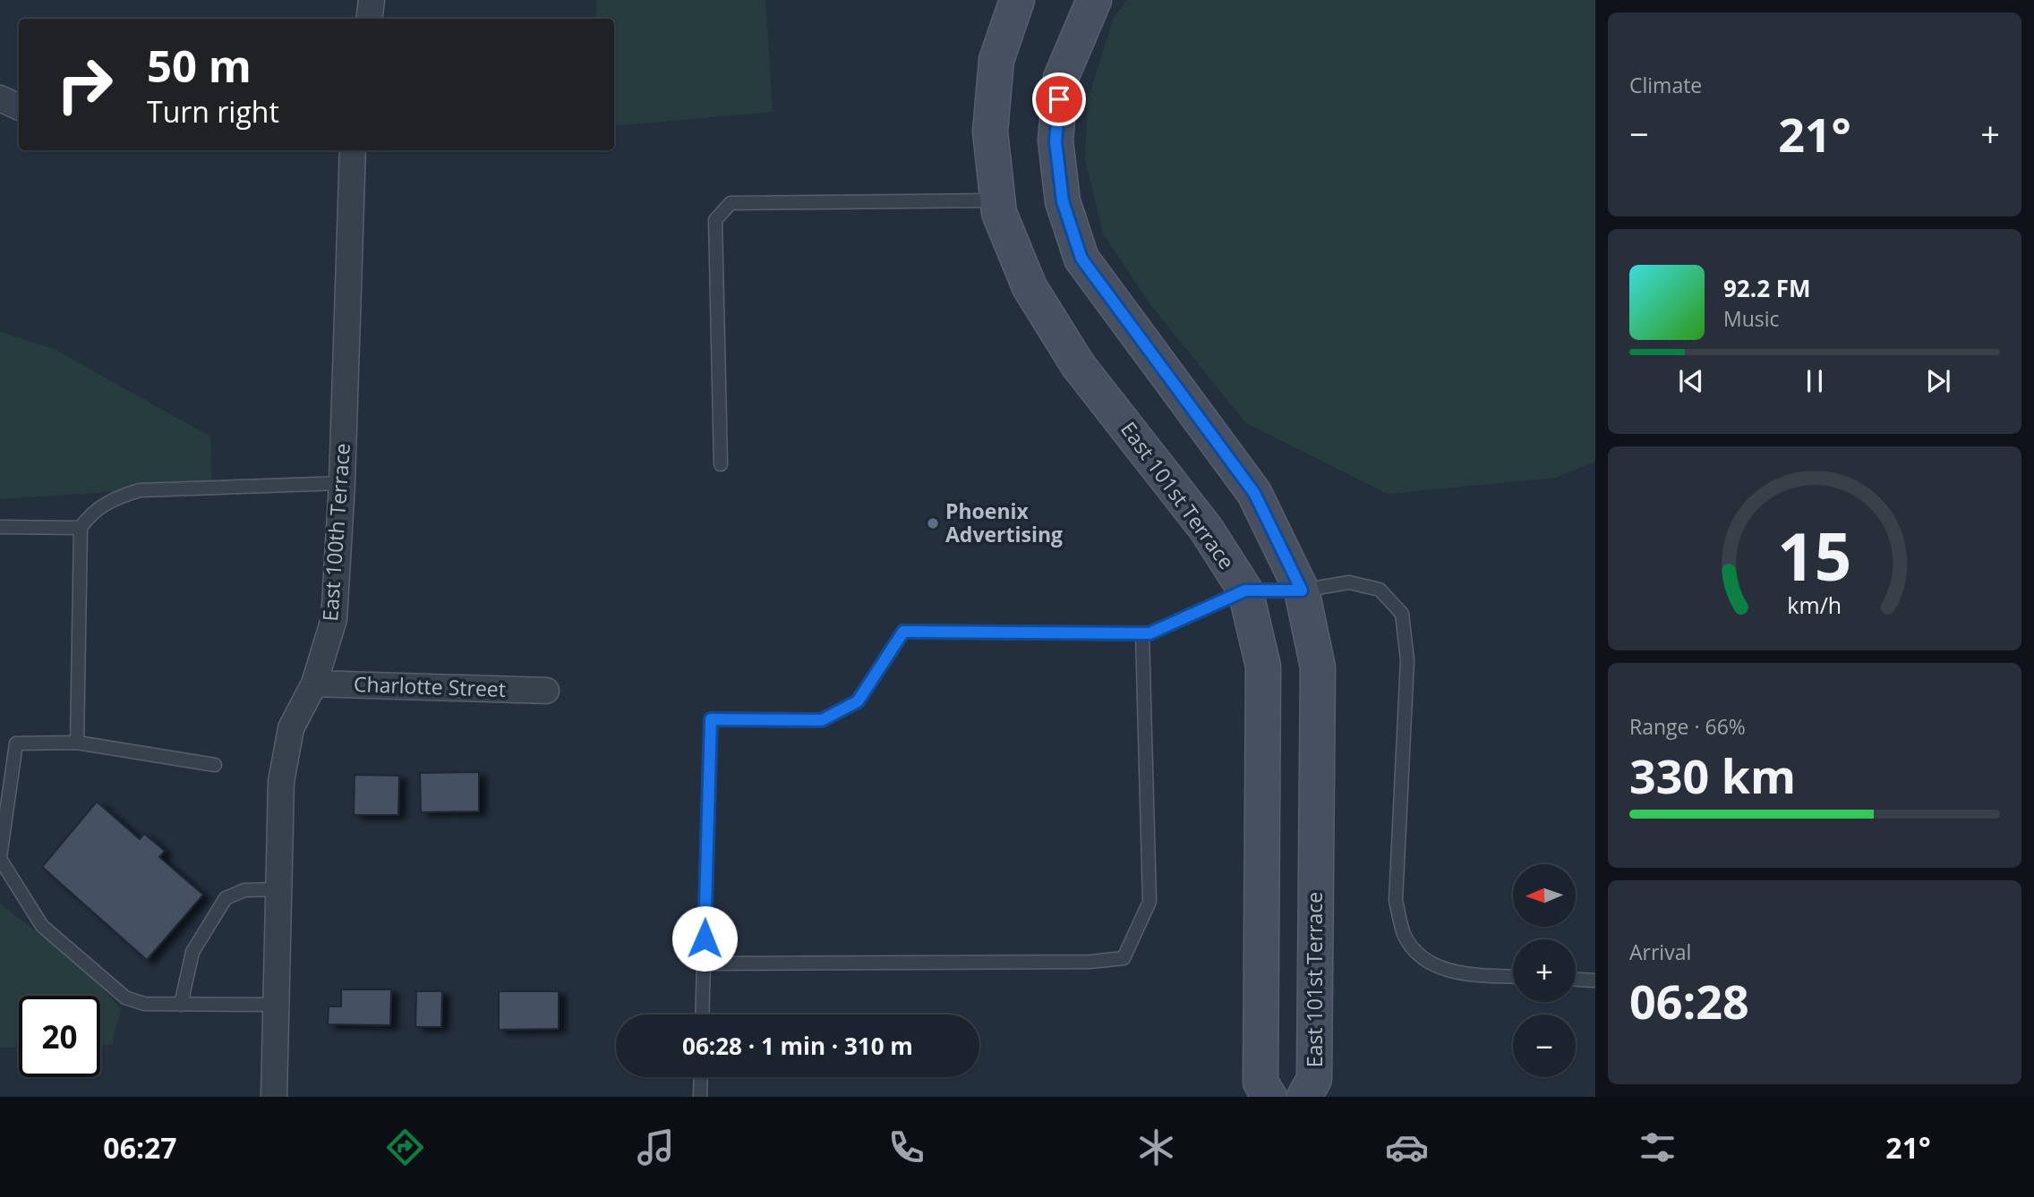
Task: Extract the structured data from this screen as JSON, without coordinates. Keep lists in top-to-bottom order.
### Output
{
  "streets": {
    "street": ["East 101st Terrace", "East 100th Terrace", "Charlotte Street"]
  },
  "crossings": [
    ["East 100th Terrace", "Charlotte Street"]
  ],
  "places": ["Phoenix Advertising"],
  "north": "left",
  "page": {
    "tile": [
      "Climate",
      ["Range · 66%", "330 km"],
      ["Arrival", "06:28"]
    ],
    "turn": ["50 m", "Turn right"],
    "heat": ["−", "21°", "+"],
    "song": ["92.2 FM", "Music"],
    "map_buttons": ["+", "−"],
    "limit": "20",
    "trip": "06:28 · 1 min · 310 m",
    "tabs": ["06:27", "21°"],
    "gauge": ["15", "km/h"]
  }
}
